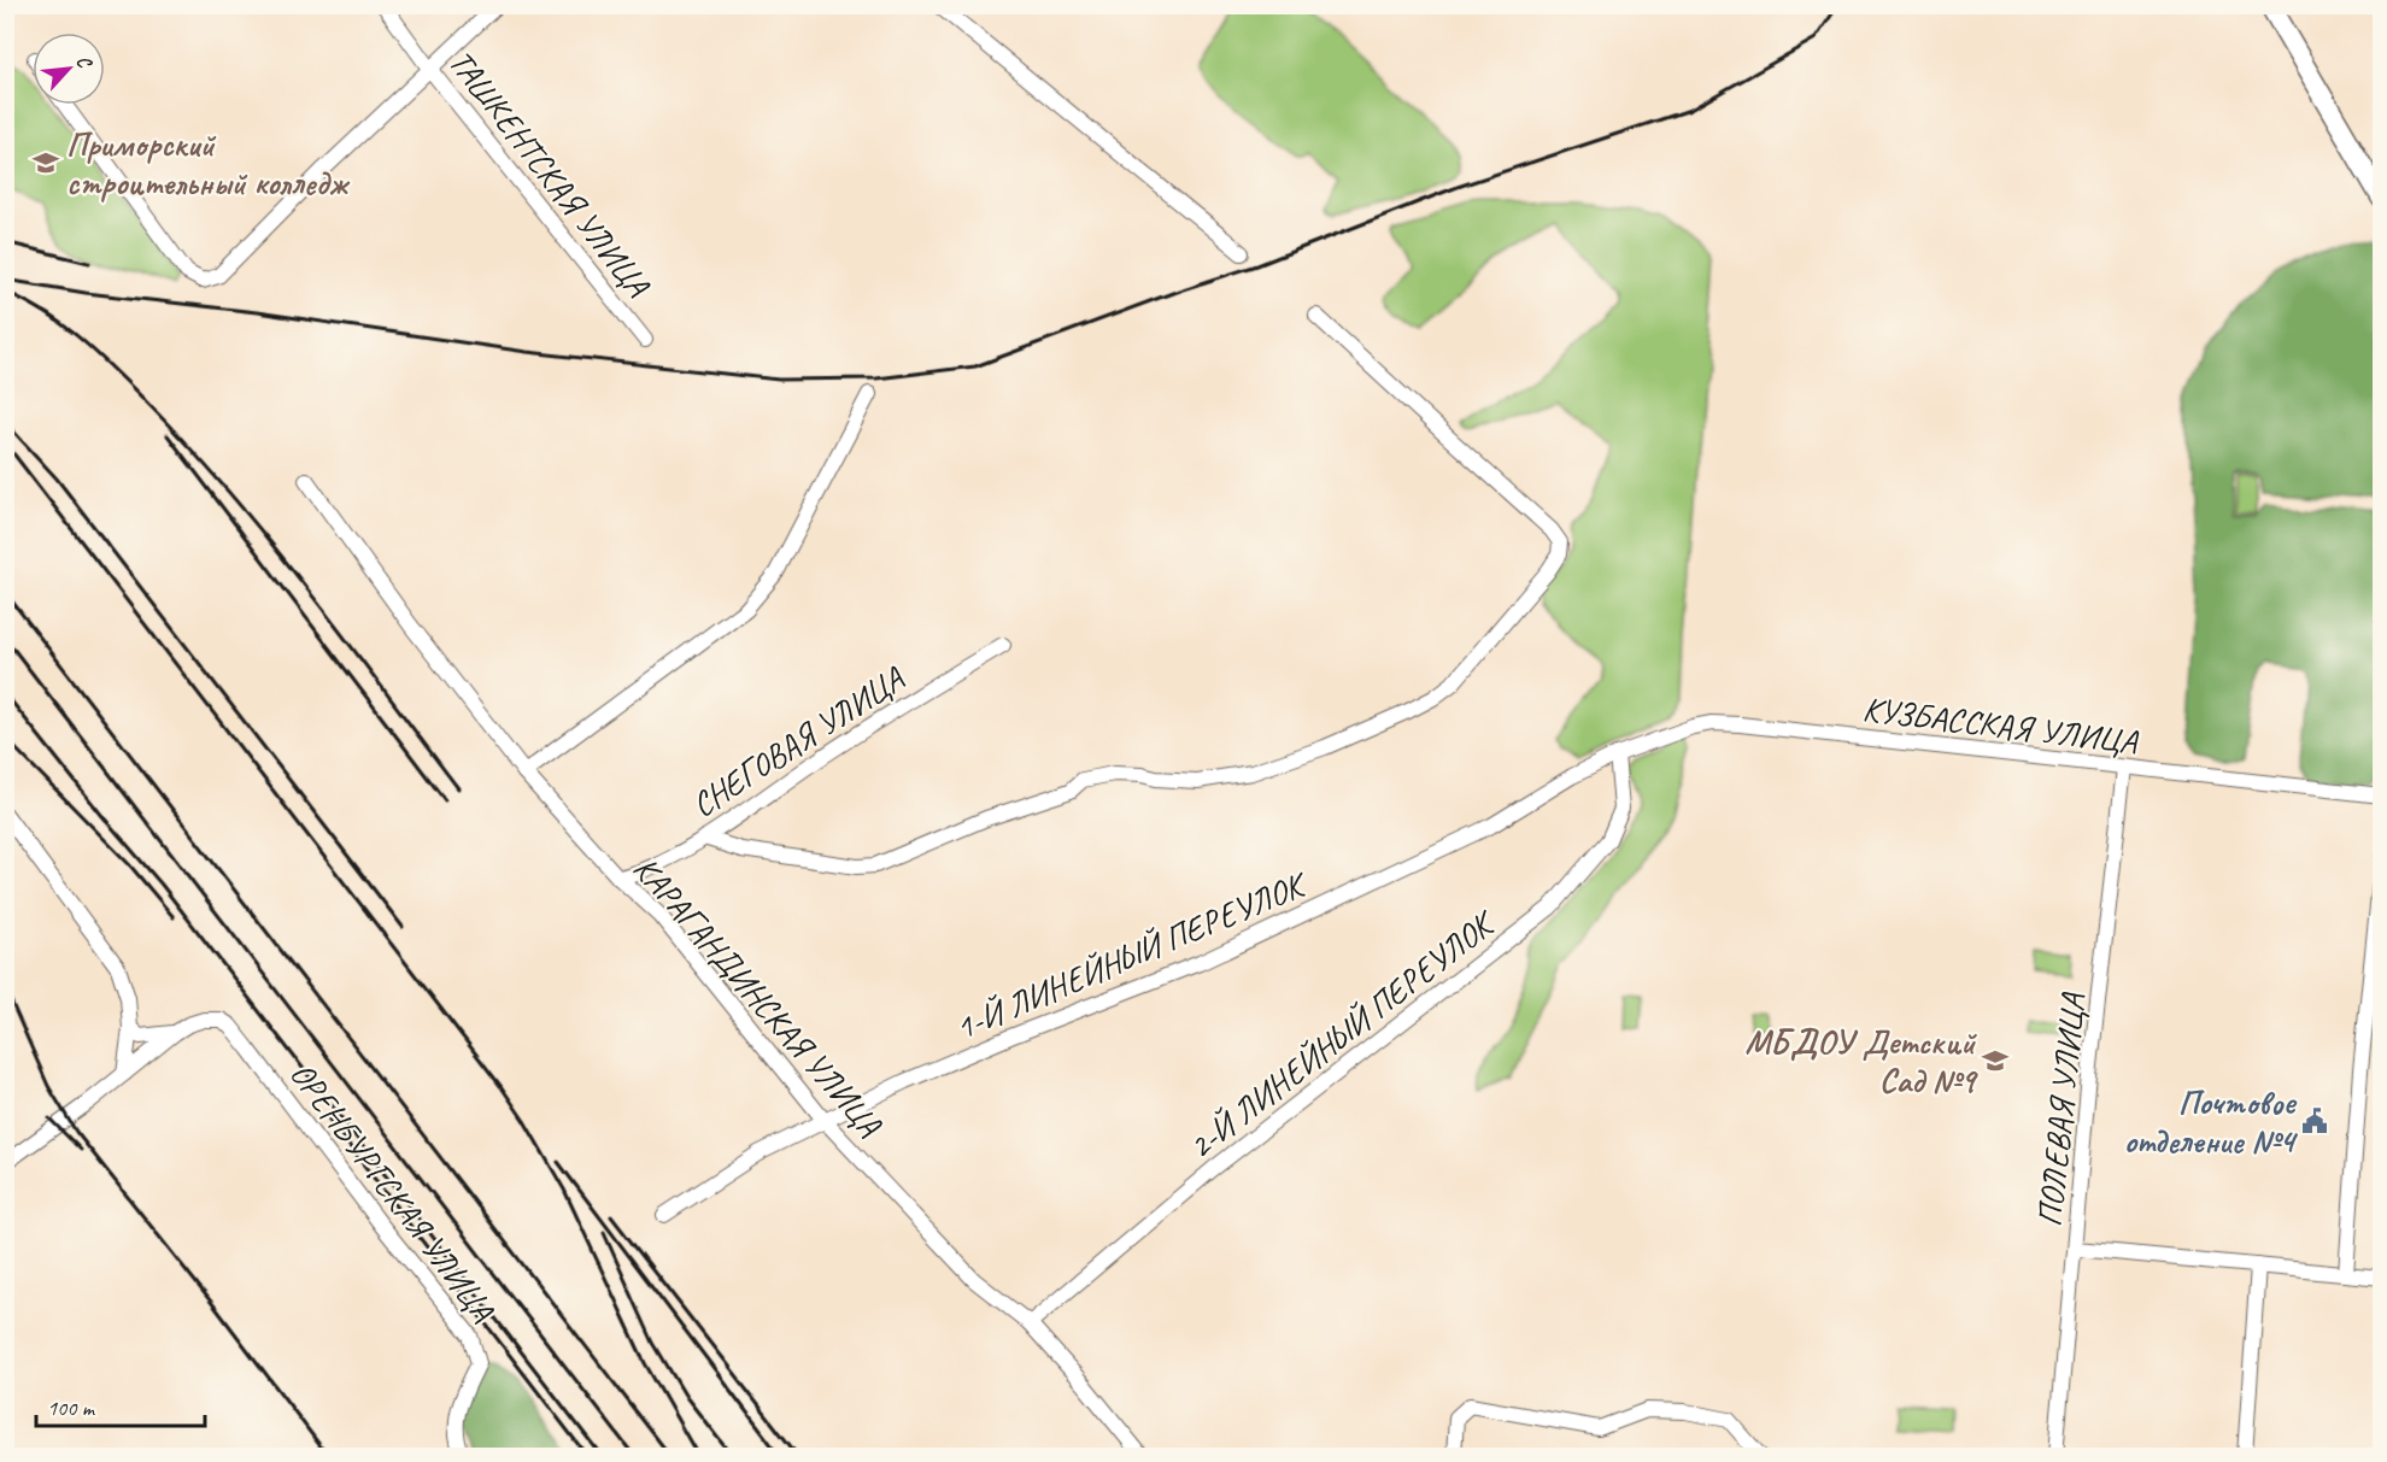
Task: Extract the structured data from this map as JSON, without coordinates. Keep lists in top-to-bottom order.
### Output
{
  "streets": {
    "street": [
      "ТАШКЕНТСКАЯ УЛИЦА",
      "КУЗБАССКАЯ УЛИЦА",
      "СНЕГОВАЯ УЛИЦА",
      "1-Й ЛИНЕЙНЫЙ ПЕРЕУЛОК",
      "КАРАГАНДИНСКАЯ УЛИЦА",
      "2-Й ЛИНЕЙНЫЙ ПЕРЕУЛОК",
      "ПОЛЕВАЯ УЛИЦА",
      "ОРЕНБУРГСКАЯ УЛИЦА"
    ]
  },
  "crossings": [
    ["КУЗБАССКАЯ УЛИЦА", "1-Й ЛИНЕЙНЫЙ ПЕРЕУЛОК"],
    ["КУЗБАССКАЯ УЛИЦА", "2-Й ЛИНЕЙНЫЙ ПЕРЕУЛОК"],
    ["КУЗБАССКАЯ УЛИЦА", "ПОЛЕВАЯ УЛИЦА"],
    ["СНЕГОВАЯ УЛИЦА", "КАРАГАНДИНСКАЯ УЛИЦА"],
    ["1-Й ЛИНЕЙНЫЙ ПЕРЕУЛОК", "КАРАГАНДИНСКАЯ УЛИЦА"],
    ["1-Й ЛИНЕЙНЫЙ ПЕРЕУЛОК", "2-Й ЛИНЕЙНЫЙ ПЕРЕУЛОК"],
    ["КАРАГАНДИНСКАЯ УЛИЦА", "2-Й ЛИНЕЙНЫЙ ПЕРЕУЛОК"]
  ],
  "places": {
    "school or university": ["Приморский строительный колледж", "МБДОУ Детский Сад №9"],
    "public building": ["Почтовое отделение №4"]
  },
  "scale_bar": "100 m",
  "north": "top right"
}
